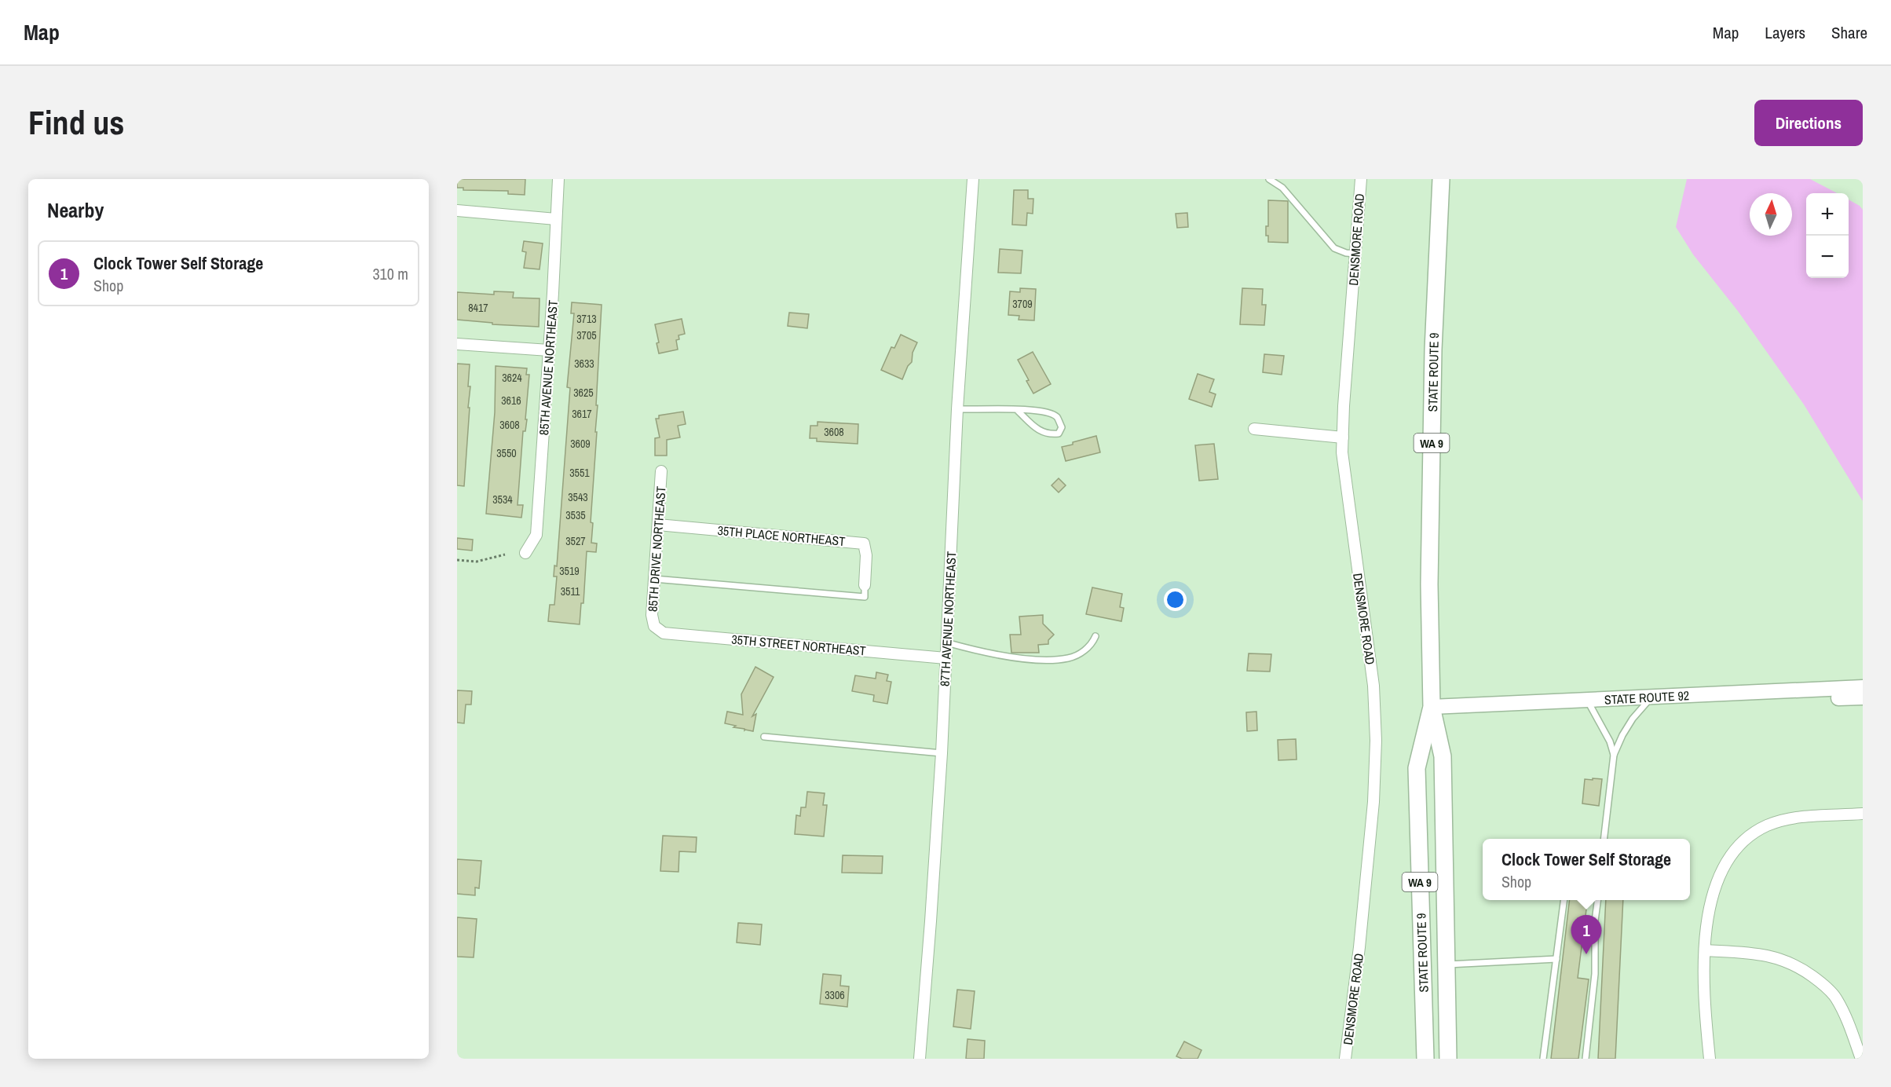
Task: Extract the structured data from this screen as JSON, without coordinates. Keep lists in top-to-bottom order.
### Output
{
  "streets": {
    "main road": ["STATE ROUTE 9", "WA 9", "STATE ROUTE 92"],
    "street": [
      "DENSMORE ROAD",
      "85TH AVENUE NORTHEAST",
      "35TH PLACE NORTHEAST",
      "85TH DRIVE NORTHEAST",
      "87TH AVENUE NORTHEAST",
      "35TH STREET NORTHEAST"
    ]
  },
  "crossings": [
    ["STATE ROUTE 9", "STATE ROUTE 92"],
    ["35TH PLACE NORTHEAST", "85TH DRIVE NORTHEAST"],
    ["85TH DRIVE NORTHEAST", "35TH STREET NORTHEAST"],
    ["87TH AVENUE NORTHEAST", "35TH STREET NORTHEAST"]
  ],
  "house_numbers": [
    "3709",
    "8417",
    "3713",
    "3705",
    "3633",
    "3624",
    "3625",
    "3616",
    "3617",
    "3608",
    "3608",
    "3609",
    "3550",
    "3551",
    "3543",
    "3534",
    "3535",
    "3527",
    "3519",
    "3511",
    "3306"
  ],
  "north": "top",
  "page": {
    "header": "Map",
    "nav": ["Map", "Layers", "Share"],
    "buttons": "Directions",
    "title": "Find us",
    "heading": "Nearby",
    "map_buttons": ["+", "−"],
    "list": [
      {
        "mark": "1",
        "name": "Clock Tower Self Storage",
        "note": "Shop",
        "value": "310 m"
      }
    ],
    "popup": ["Clock Tower Self Storage", "Shop"],
    "pins": "1"
  }
}
